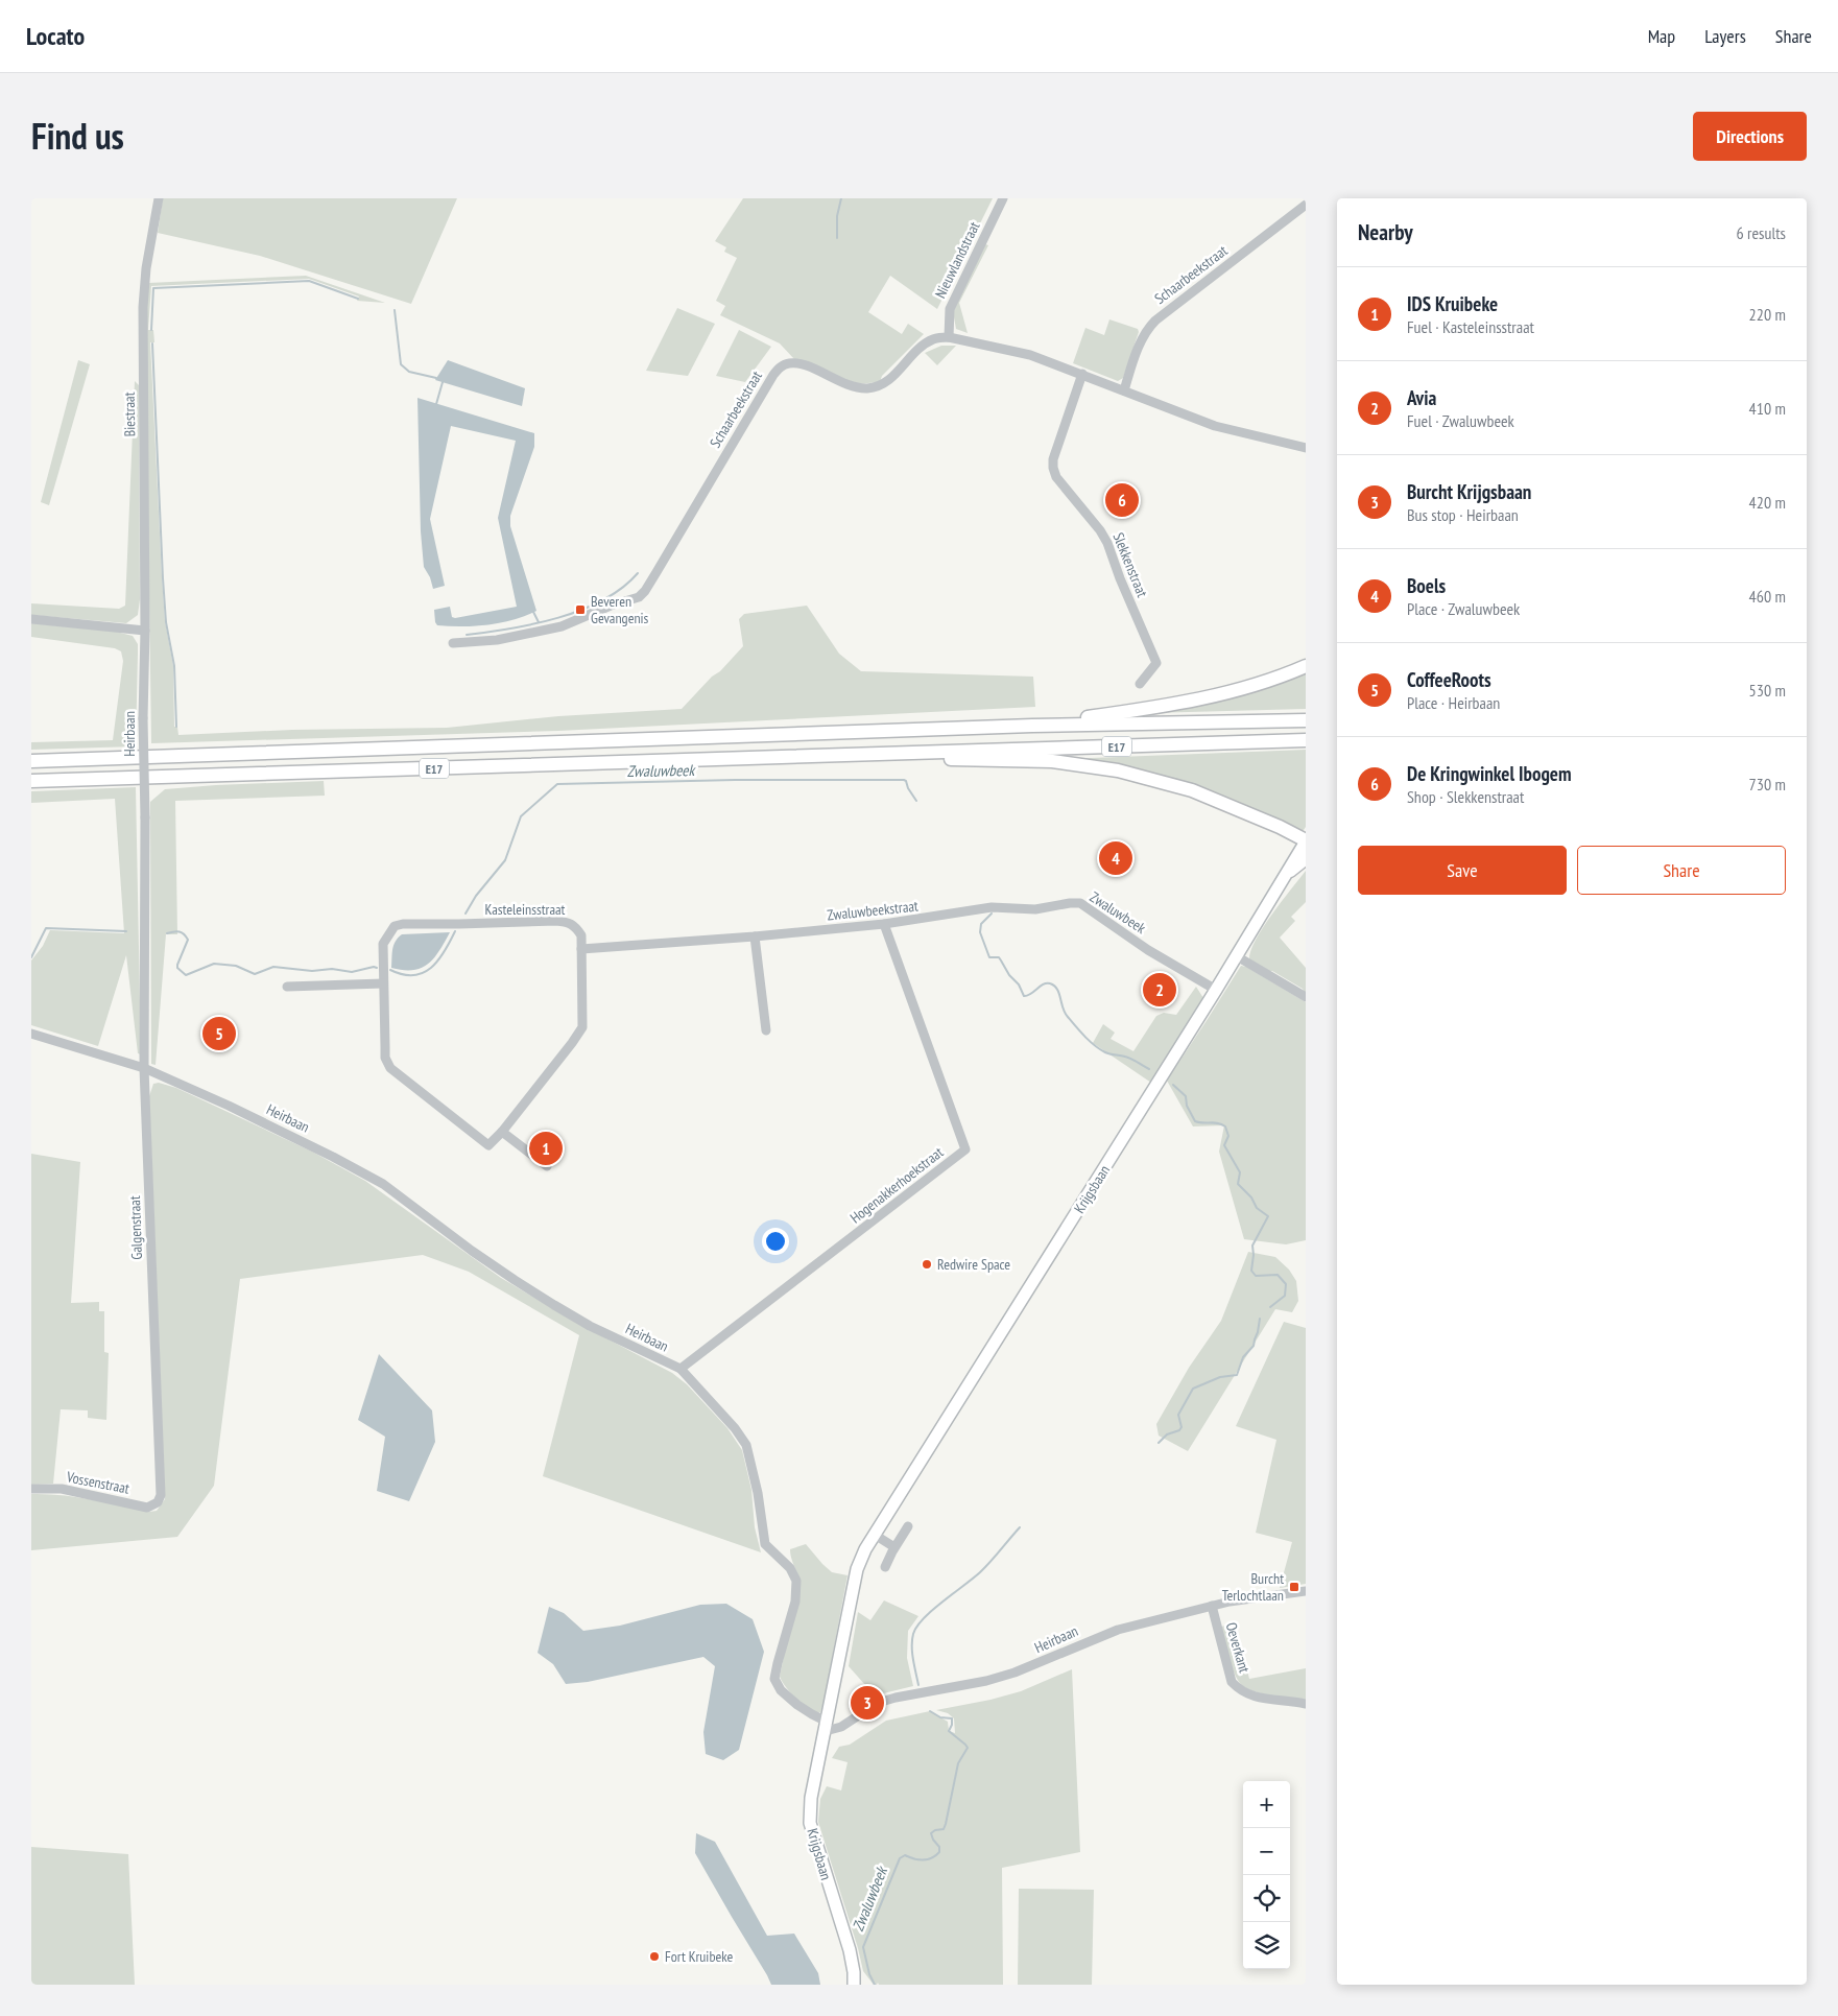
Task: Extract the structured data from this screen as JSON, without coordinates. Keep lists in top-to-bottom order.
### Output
{
  "streets": {
    "highway": ["E17"],
    "main road": ["Krijgsbaan"],
    "street": [
      "Nieuwlandstraat",
      "Schaarbeekstraat",
      "Biestraat",
      "Slekkenstraat",
      "Heirbaan",
      "Kasteleinsstraat",
      "Zwaluwbeekstraat",
      "Zwaluwbeek",
      "Hogenakkerhoekstraat",
      "Galgenstraat",
      "Vossenstraat",
      "Oeverkant"
    ]
  },
  "crossings": [
    ["Nieuwlandstraat", "Schaarbeekstraat"],
    ["Schaarbeekstraat", "Slekkenstraat"],
    ["Biestraat", "Heirbaan"],
    ["Heirbaan", "Hogenakkerhoekstraat"],
    ["Heirbaan", "Krijgsbaan"],
    ["Heirbaan", "Galgenstraat"],
    ["Heirbaan", "Oeverkant"],
    ["Kasteleinsstraat", "Zwaluwbeekstraat"],
    ["Zwaluwbeekstraat", "Zwaluwbeek"],
    ["Zwaluwbeekstraat", "Hogenakkerhoekstraat"],
    ["Zwaluwbeek", "Krijgsbaan"],
    ["Galgenstraat", "Vossenstraat"]
  ],
  "water": ["Zwaluwbeek"],
  "places": {
    "transit": ["Beveren Gevangenis", "Burcht Terlochtlaan"],
    "other": ["Redwire Space", "Fort Kruibeke"]
  },
  "page": {
    "header": "Locato",
    "nav": ["Map", "Layers", "Share"],
    "title": "Find us",
    "buttons": [
      "Directions",
      ["Save", "Share"]
    ],
    "heading": ["Nearby", "6 results"],
    "list": [
      {
        "mark": "1",
        "name": "IDS Kruibeke",
        "note": "Fuel · Kasteleinsstraat",
        "value": "220 m"
      },
      {
        "mark": "2",
        "name": "Avia",
        "note": "Fuel · Zwaluwbeek",
        "value": "410 m"
      },
      {
        "mark": "3",
        "name": "Burcht Krijgsbaan",
        "note": "Bus stop · Heirbaan",
        "value": "420 m"
      },
      {
        "mark": "4",
        "name": "Boels",
        "note": "Place · Zwaluwbeek",
        "value": "460 m"
      },
      {
        "mark": "5",
        "name": "CoffeeRoots",
        "note": "Place · Heirbaan",
        "value": "530 m"
      },
      {
        "mark": "6",
        "name": "De Kringwinkel Ibogem",
        "note": "Shop · Slekkenstraat",
        "value": "730 m"
      }
    ],
    "pins": [
      "6",
      "4",
      "2",
      "5",
      "1",
      "3"
    ],
    "map_buttons": ["+", "−"]
  }
}
